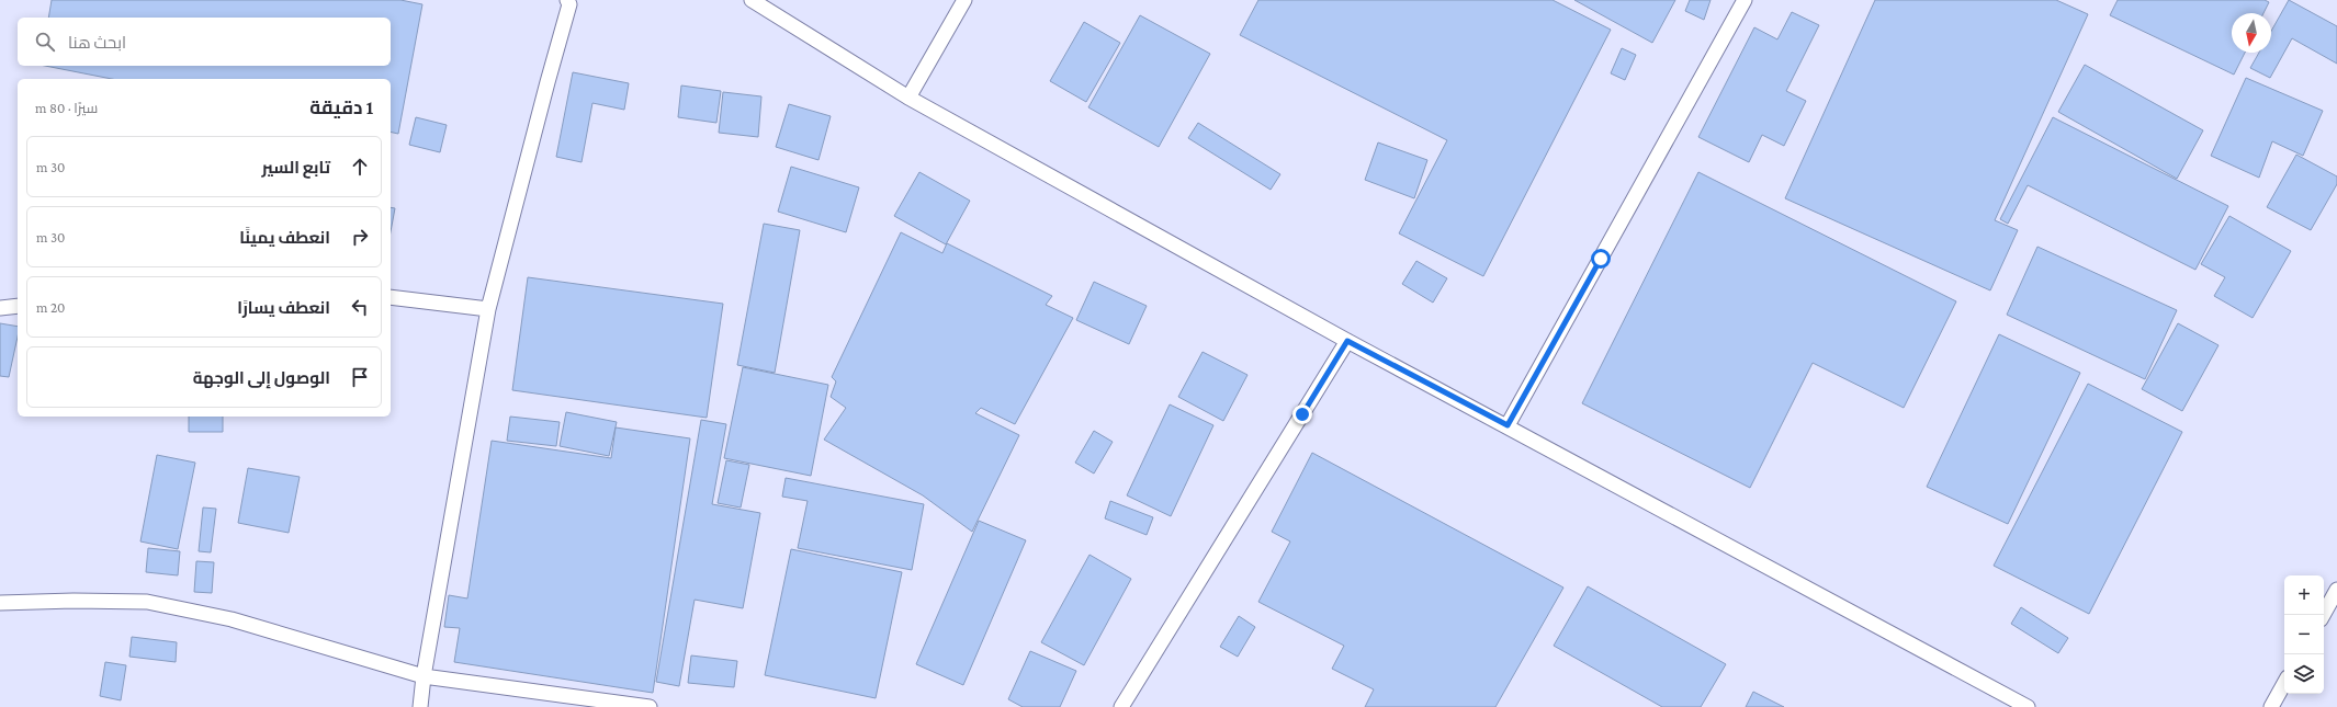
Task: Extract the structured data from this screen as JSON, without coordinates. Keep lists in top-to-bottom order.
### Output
{
  "north": "bottom",
  "page": {
    "search": "ابحث هنا",
    "heading": ["1 دقيقة", "سيرًا · 80 m"],
    "list": [
      ["تابع السير", "30 m"],
      ["انعطف يمينًا", "30 m"],
      ["انعطف يسارًا", "20 m"],
      "الوصول إلى الوجهة"
    ],
    "map_buttons": ["+", "−"]
  }
}
